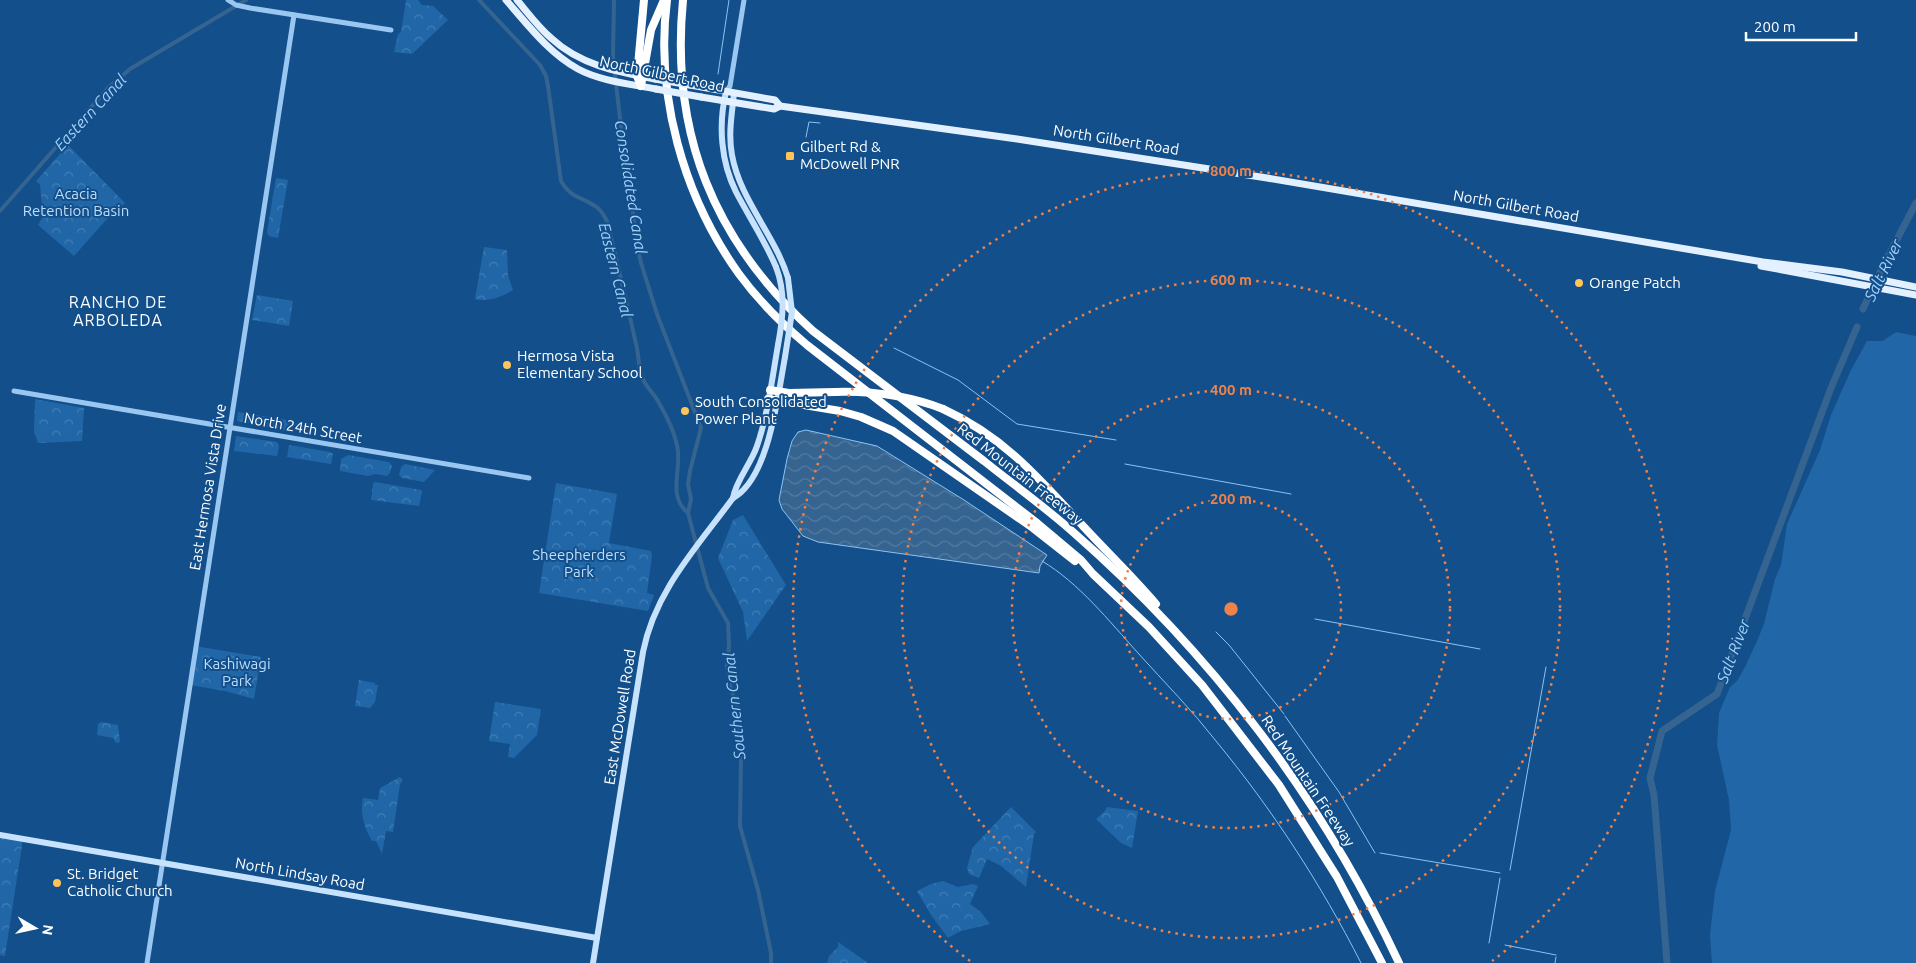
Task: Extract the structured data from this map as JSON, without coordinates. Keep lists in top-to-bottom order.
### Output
{
  "streets": {
    "highway": ["Red Mountain Freeway"],
    "main road": ["North Gilbert Road", "East McDowell Road", "North Lindsay Road"],
    "street": ["North 24th Street", "East Hermosa Vista Drive"]
  },
  "crossings": [
    ["North Gilbert Road", "East McDowell Road"],
    ["North 24th Street", "East Hermosa Vista Drive"],
    ["East Hermosa Vista Drive", "North Lindsay Road"],
    ["East McDowell Road", "North Lindsay Road"]
  ],
  "districts": ["RANCHO DE ARBOLEDA"],
  "water": [
    "Eastern Canal",
    "Consolidated Canal",
    "Salt River",
    "Southern Canal"
  ],
  "parks": ["Acacia Retention Basin", "Sheepherders Park", "Kashiwagi Park"],
  "places": {
    "transit": ["Gilbert Rd & McDowell PNR"],
    "other": [
      "Orange Patch",
      "Hermosa Vista Elementary School",
      "South Consolidated Power Plant",
      "St. Bridget Catholic Church"
    ]
  },
  "scale_bar": "200 m",
  "north": "right",
  "rings": [
    "800 m",
    "600 m",
    "400 m",
    "200 m"
  ]
}
